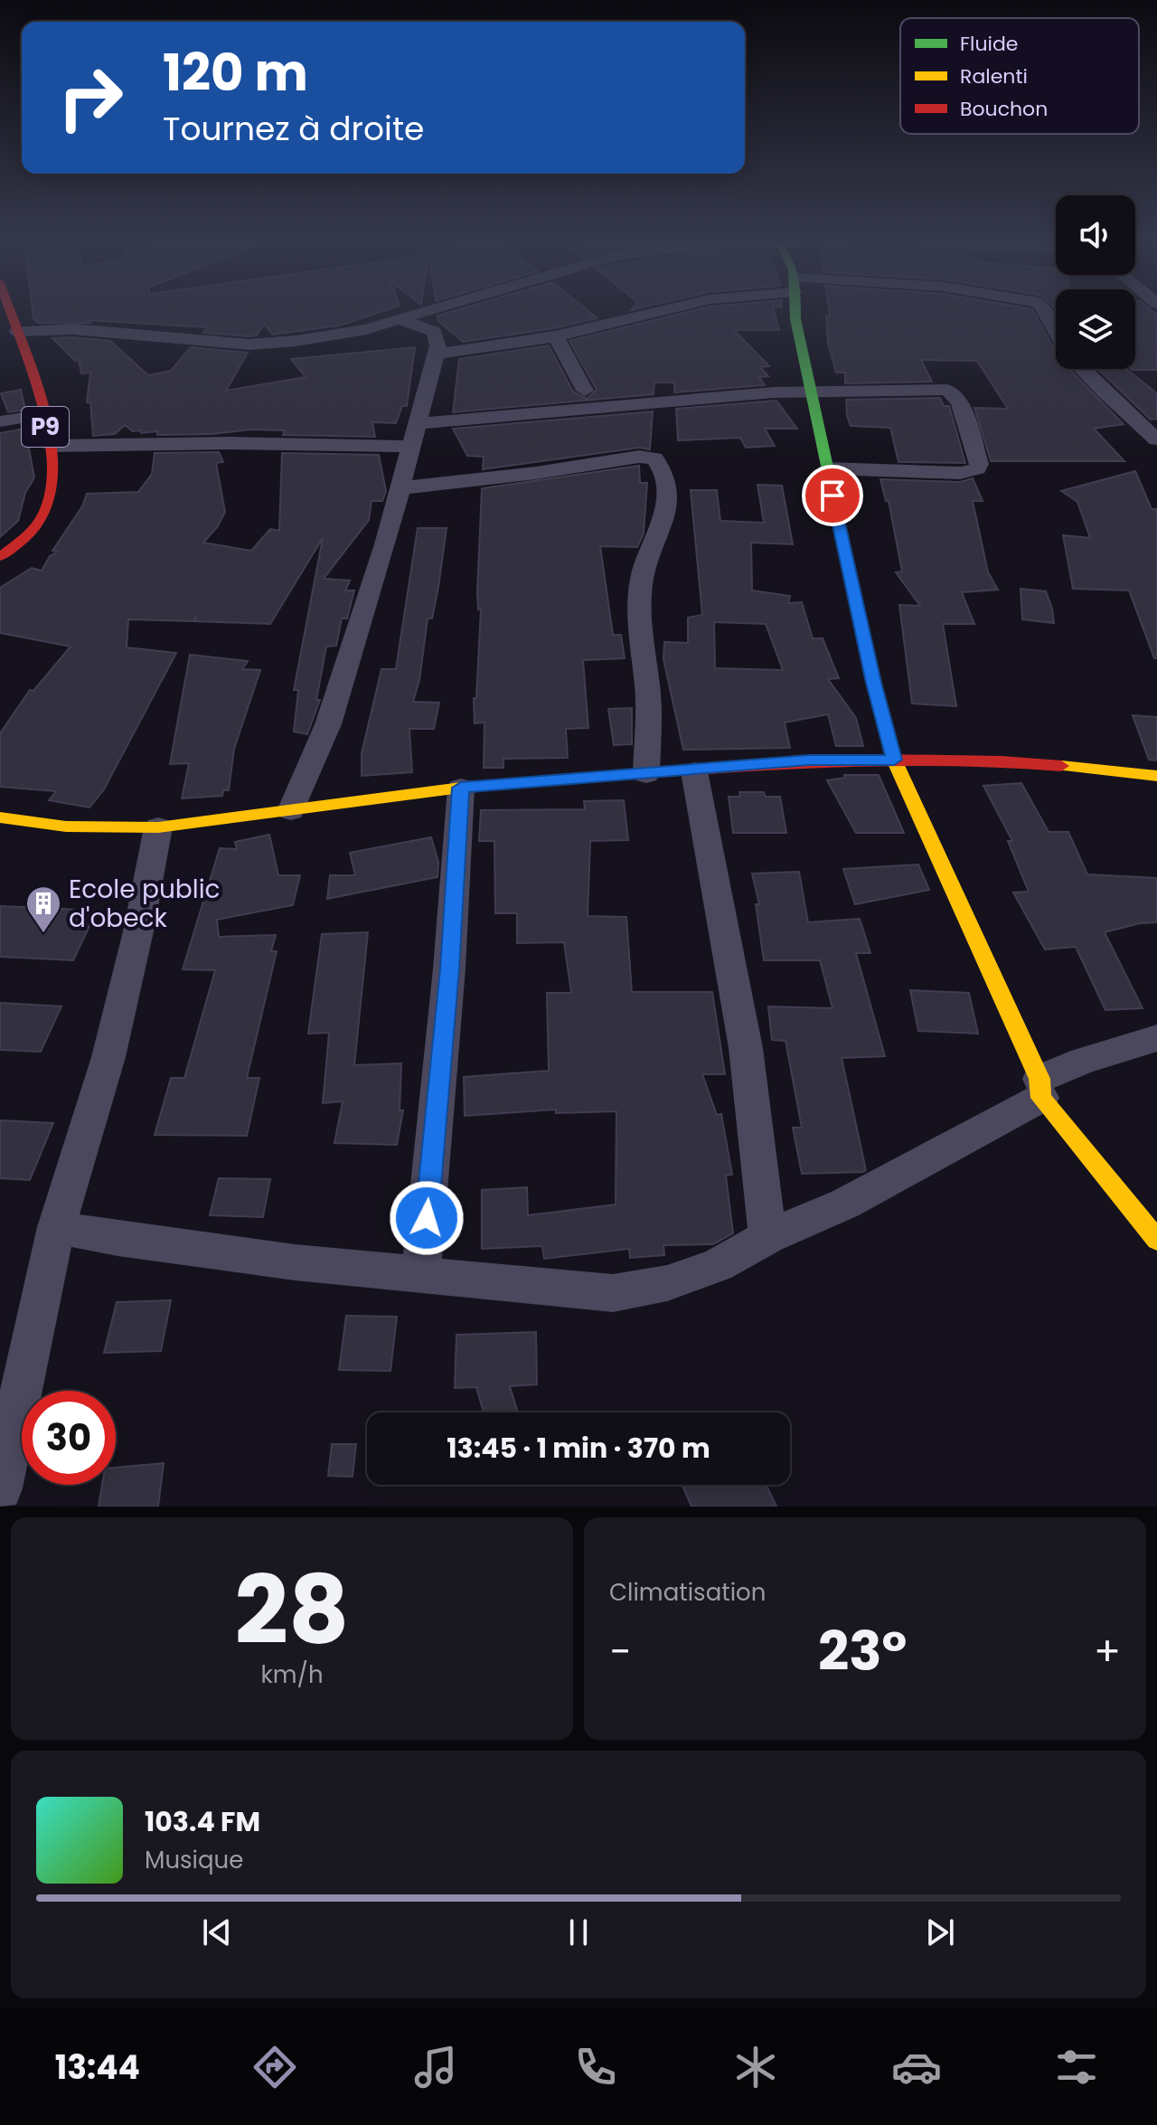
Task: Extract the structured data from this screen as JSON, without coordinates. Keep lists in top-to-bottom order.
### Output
{
  "streets": {
    "street": ["P9"]
  },
  "places": {
    "building": ["Ecole public d'obeck"]
  },
  "legend": ["Fluide", "Ralenti", "Bouchon"],
  "page": {
    "turn": ["120 m", "Tournez à droite"],
    "limit": "30",
    "trip": "13:45 · 1 min · 370 m",
    "tile": [
      ["28", "km/h"],
      "Climatisation"
    ],
    "heat": ["−", "23°", "+"],
    "song": ["103.4 FM", "Musique"],
    "tabs": "13:44"
  }
}
